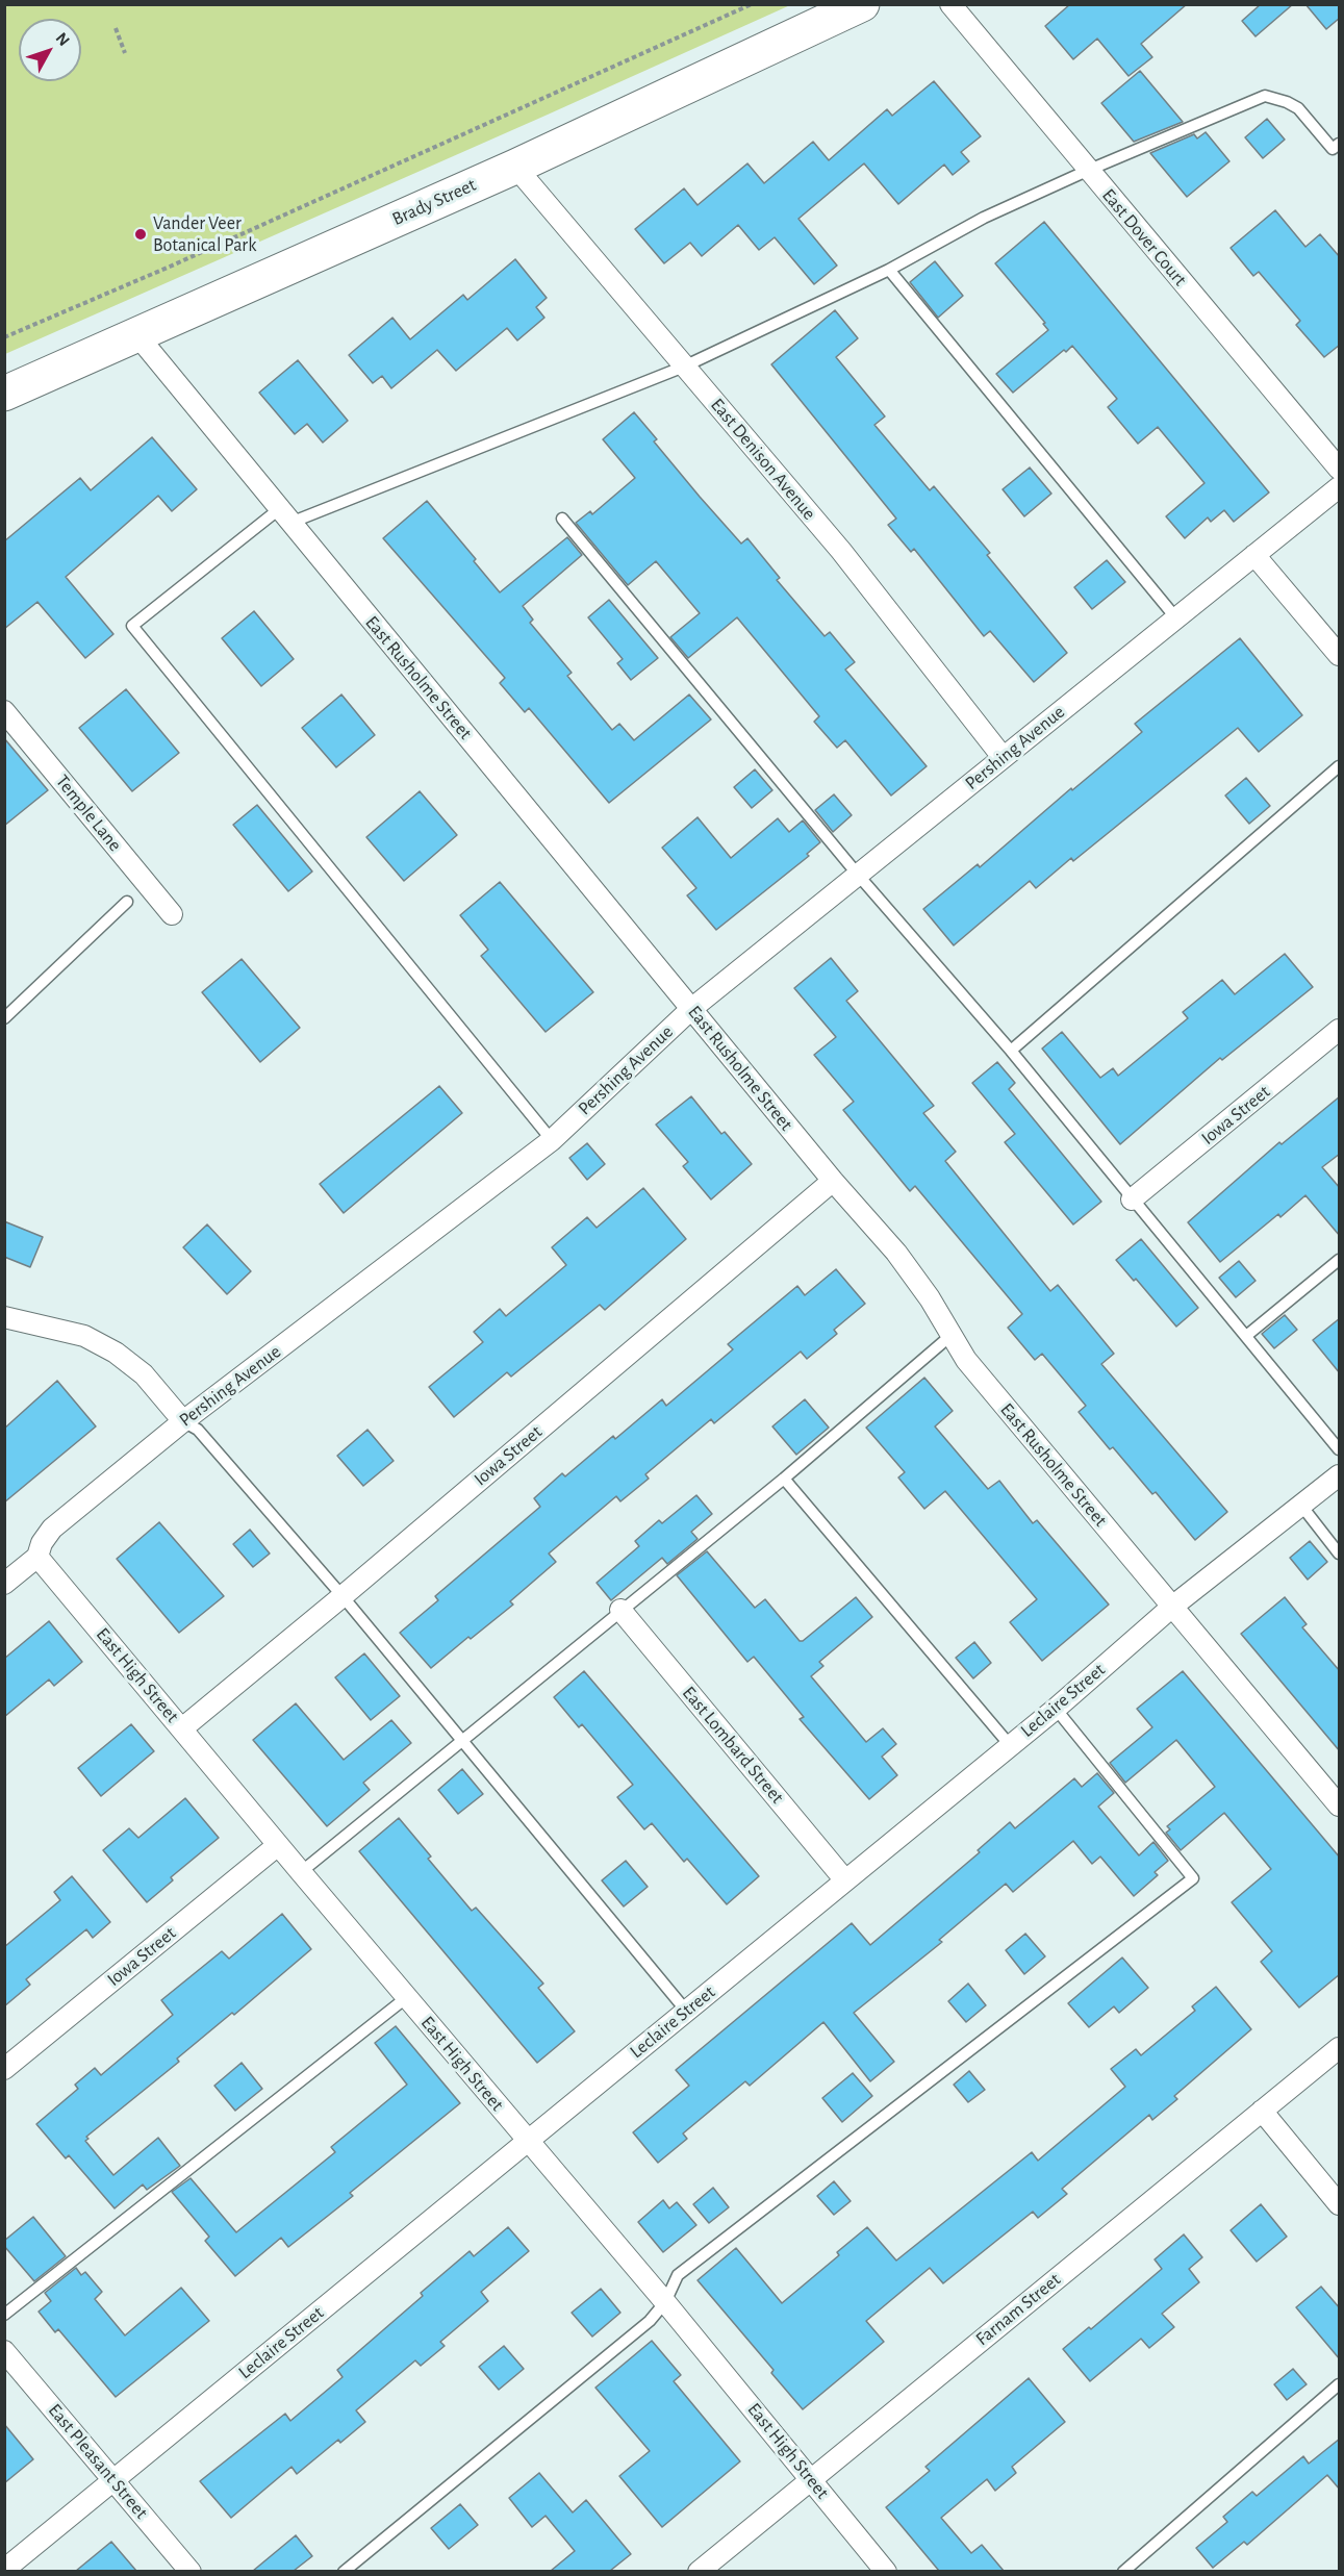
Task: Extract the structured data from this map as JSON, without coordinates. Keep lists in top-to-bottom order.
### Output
{
  "streets": {
    "highway": ["Brady Street"],
    "street": [
      "East Dover Court",
      "East Denison Avenue",
      "East Rusholme Street",
      "Pershing Avenue",
      "Temple Lane",
      "Iowa Street",
      "East High Street",
      "Leclaire Street",
      "East Lombard Street",
      "Farnam Street",
      "East Pleasant Street"
    ]
  },
  "crossings": [
    ["Brady Street", "East Denison Avenue"],
    ["Brady Street", "East Rusholme Street"],
    ["East Denison Avenue", "Pershing Avenue"],
    ["East Rusholme Street", "Pershing Avenue"],
    ["East Rusholme Street", "Iowa Street"],
    ["East Rusholme Street", "Leclaire Street"],
    ["Pershing Avenue", "East High Street"],
    ["Iowa Street", "East High Street"],
    ["East High Street", "Leclaire Street"],
    ["East High Street", "Farnam Street"],
    ["Leclaire Street", "East Lombard Street"],
    ["Leclaire Street", "East Pleasant Street"]
  ],
  "places": ["Vander Veer Botanical Park"],
  "north": "top right"
}
